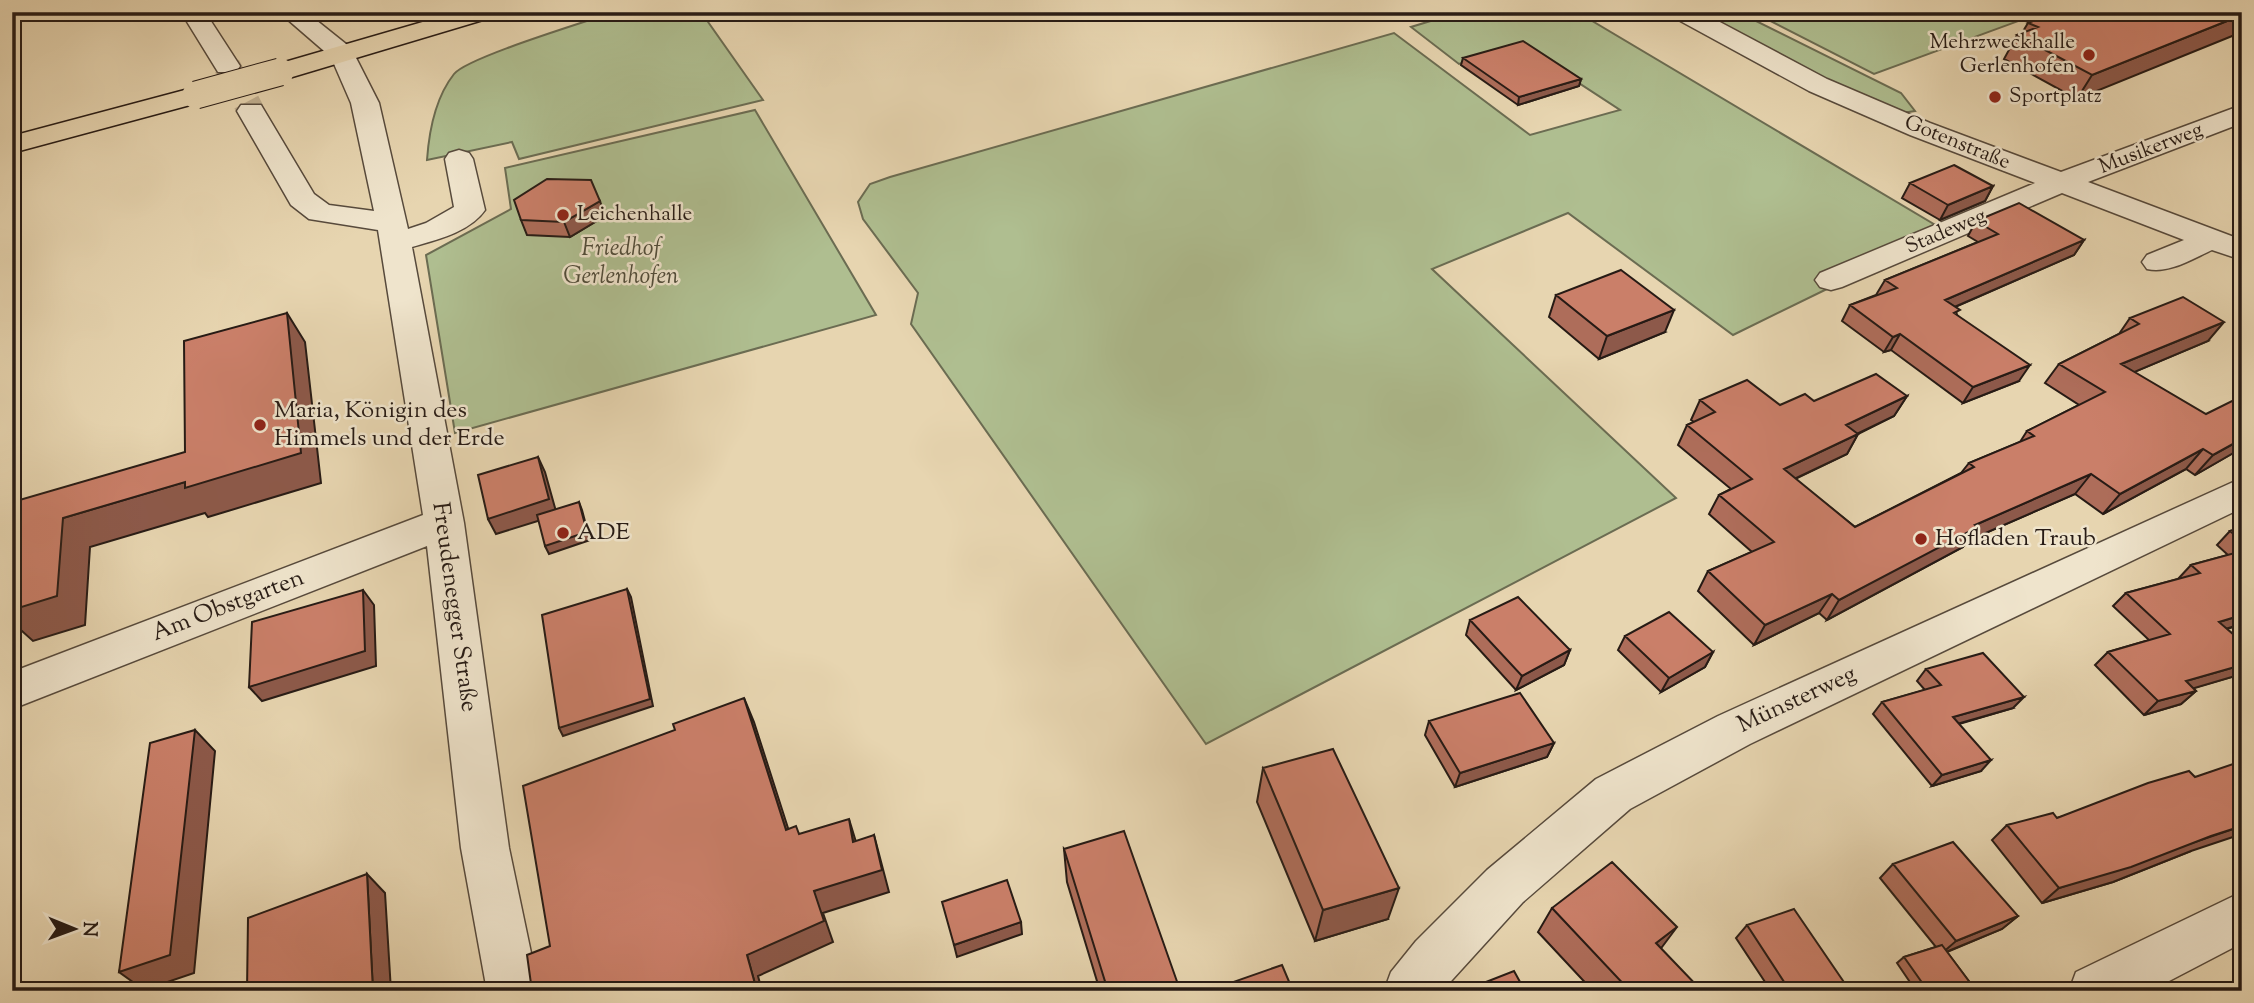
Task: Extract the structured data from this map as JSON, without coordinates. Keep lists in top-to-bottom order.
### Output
{
  "streets": {
    "street": [
      "Gotenstraße",
      "Musikerweg",
      "Stadeweg",
      "Am Obstgarten",
      "Freudenegger Straße",
      "Münsterweg"
    ]
  },
  "crossings": [
    ["Gotenstraße", "Musikerweg"],
    ["Gotenstraße", "Stadeweg"],
    ["Musikerweg", "Stadeweg"],
    ["Am Obstgarten", "Freudenegger Straße"]
  ],
  "parks": ["Friedhof Gerlenhofen"],
  "places": [
    "Mehrzweckhalle Gerlenhofen",
    "Sportplatz",
    "Leichenhalle",
    "Maria, Königin des Himmels und der Erde",
    "ADE",
    "Hofladen Traub"
  ],
  "north": "right"
}
